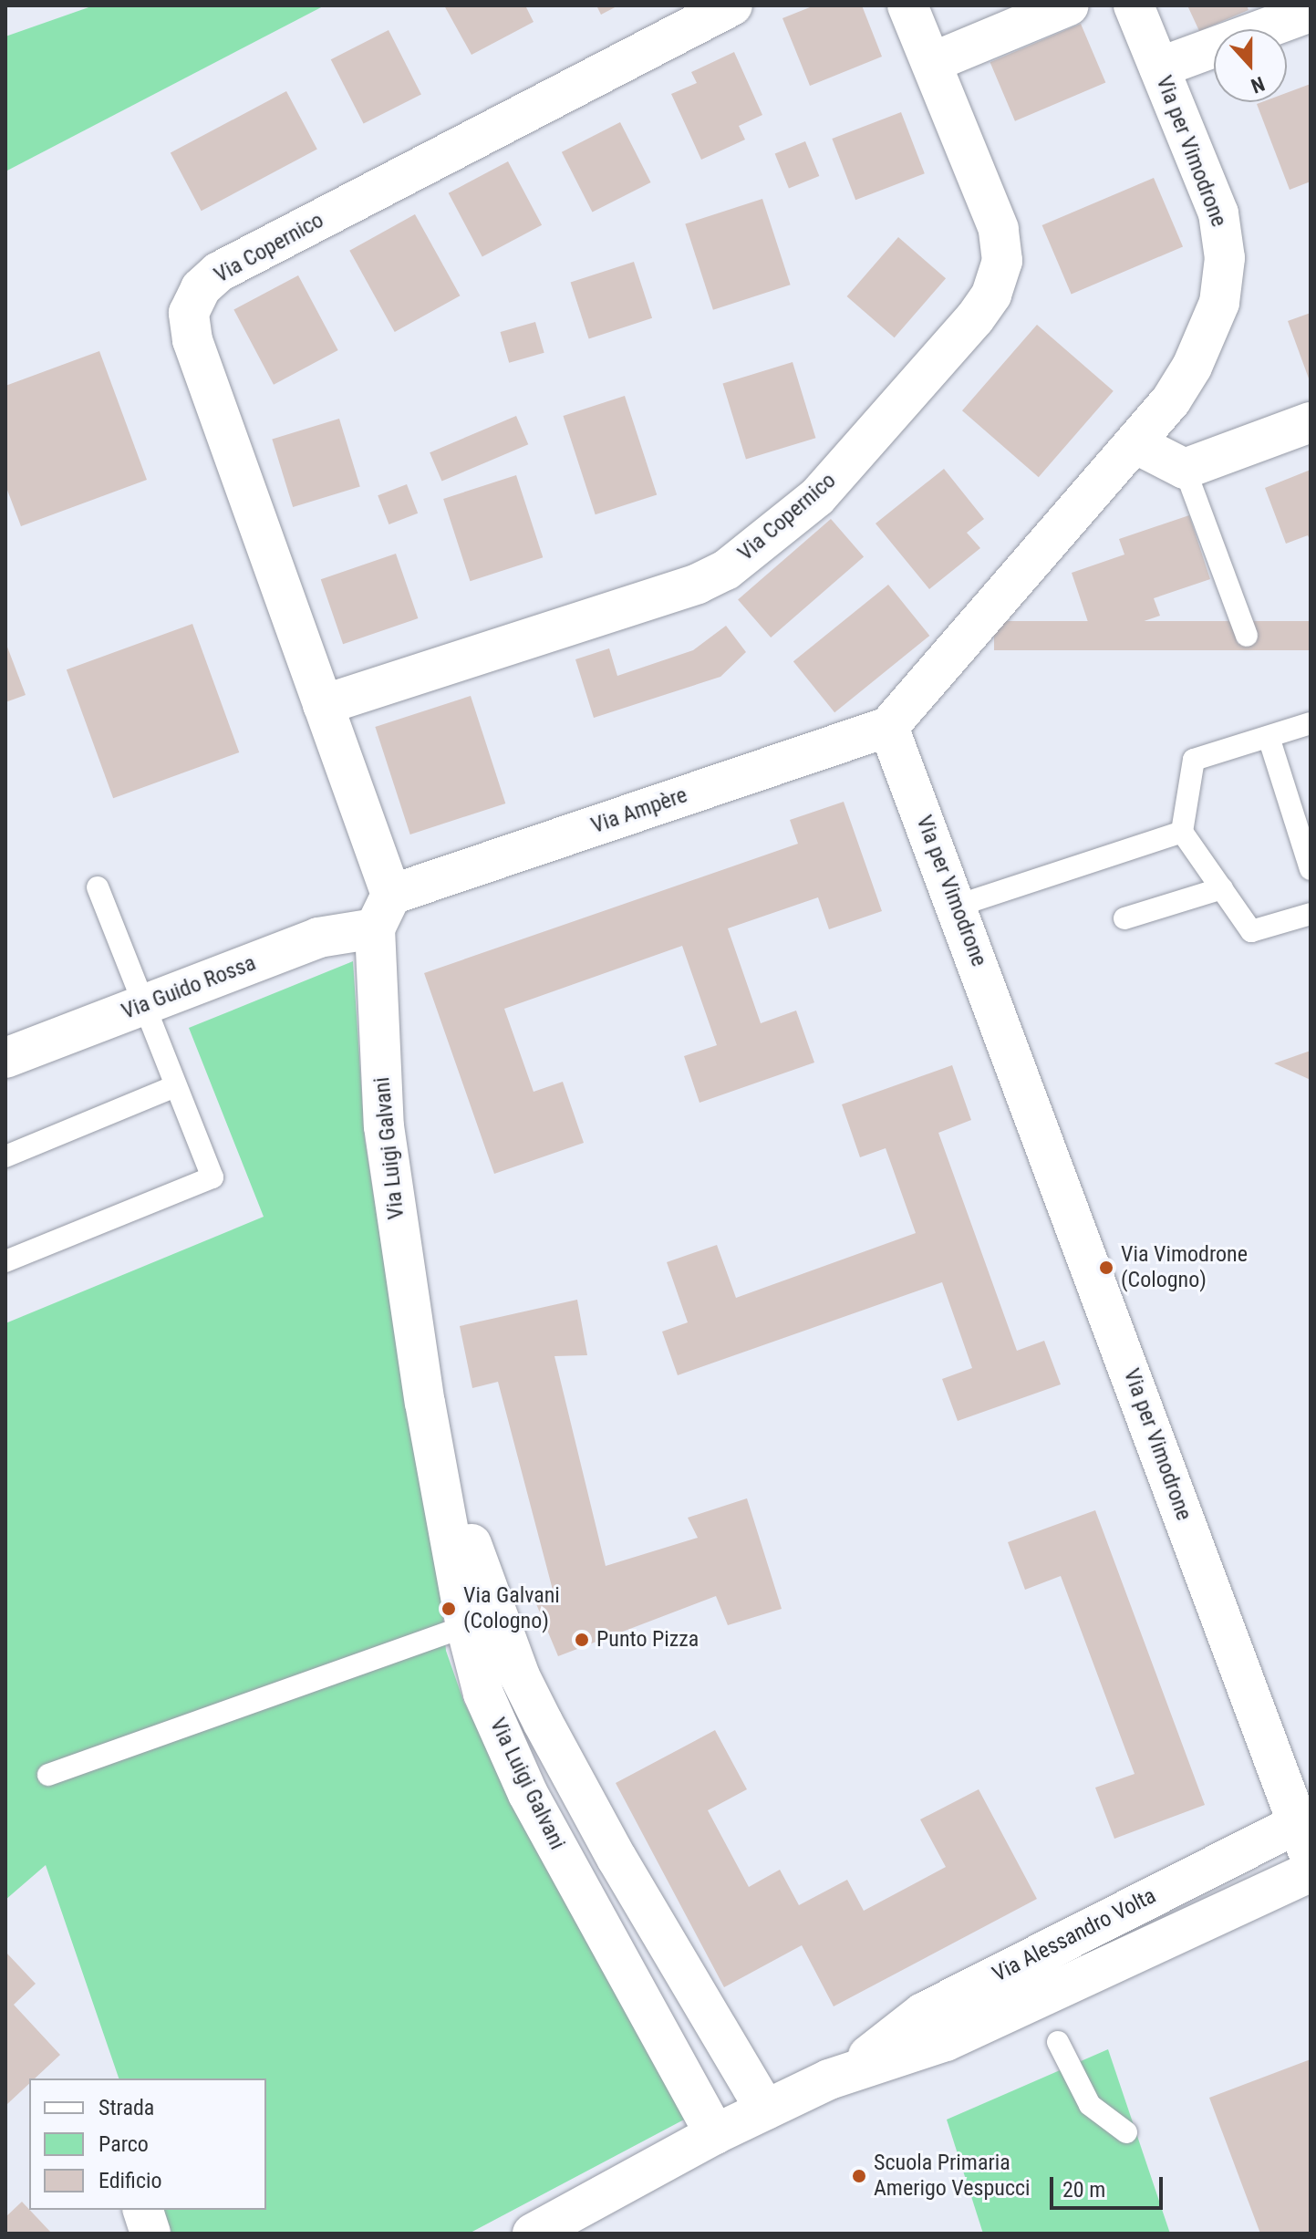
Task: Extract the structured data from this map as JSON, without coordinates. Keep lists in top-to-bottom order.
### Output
{
  "streets": {
    "street": [
      "Via per Vimodrone",
      "Via Copernico",
      "Via Ampère",
      "Via Guido Rossa",
      "Via Luigi Galvani",
      "Via Alessandro Volta"
    ]
  },
  "crossings": [
    ["Via per Vimodrone", "Via Ampère"],
    ["Via per Vimodrone", "Via Alessandro Volta"],
    ["Via Copernico", "Via Ampère"],
    ["Via Copernico", "Via Guido Rossa"],
    ["Via Copernico", "Via Luigi Galvani"],
    ["Via Ampère", "Via Guido Rossa"],
    ["Via Ampère", "Via Luigi Galvani"],
    ["Via Guido Rossa", "Via Luigi Galvani"],
    ["Via Luigi Galvani", "Via Alessandro Volta"]
  ],
  "places": [
    "Via Vimodrone (Cologno)",
    "Via Galvani (Cologno)",
    "Punto Pizza",
    "Scuola Primaria Amerigo Vespucci"
  ],
  "legend": ["Strada", "Parco", "Edificio"],
  "scale_bar": "20 m",
  "north": "bottom"
}
